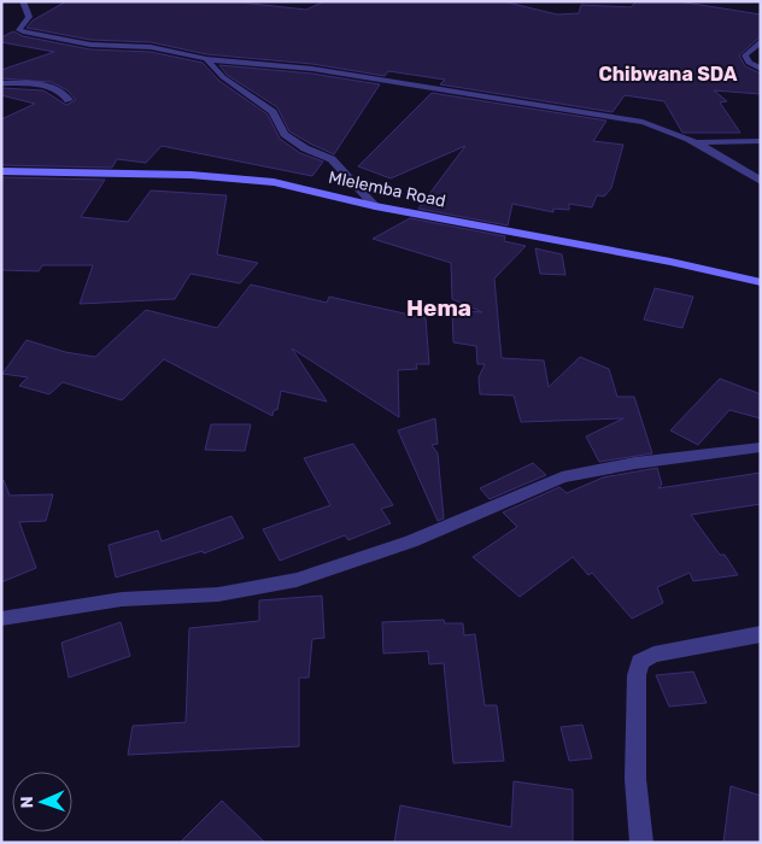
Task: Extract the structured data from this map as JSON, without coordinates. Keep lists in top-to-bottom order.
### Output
{
  "streets": {
    "street": ["Mlelemba Road"]
  },
  "districts": ["Chibwana SDA", "Hema"],
  "north": "left"
}
